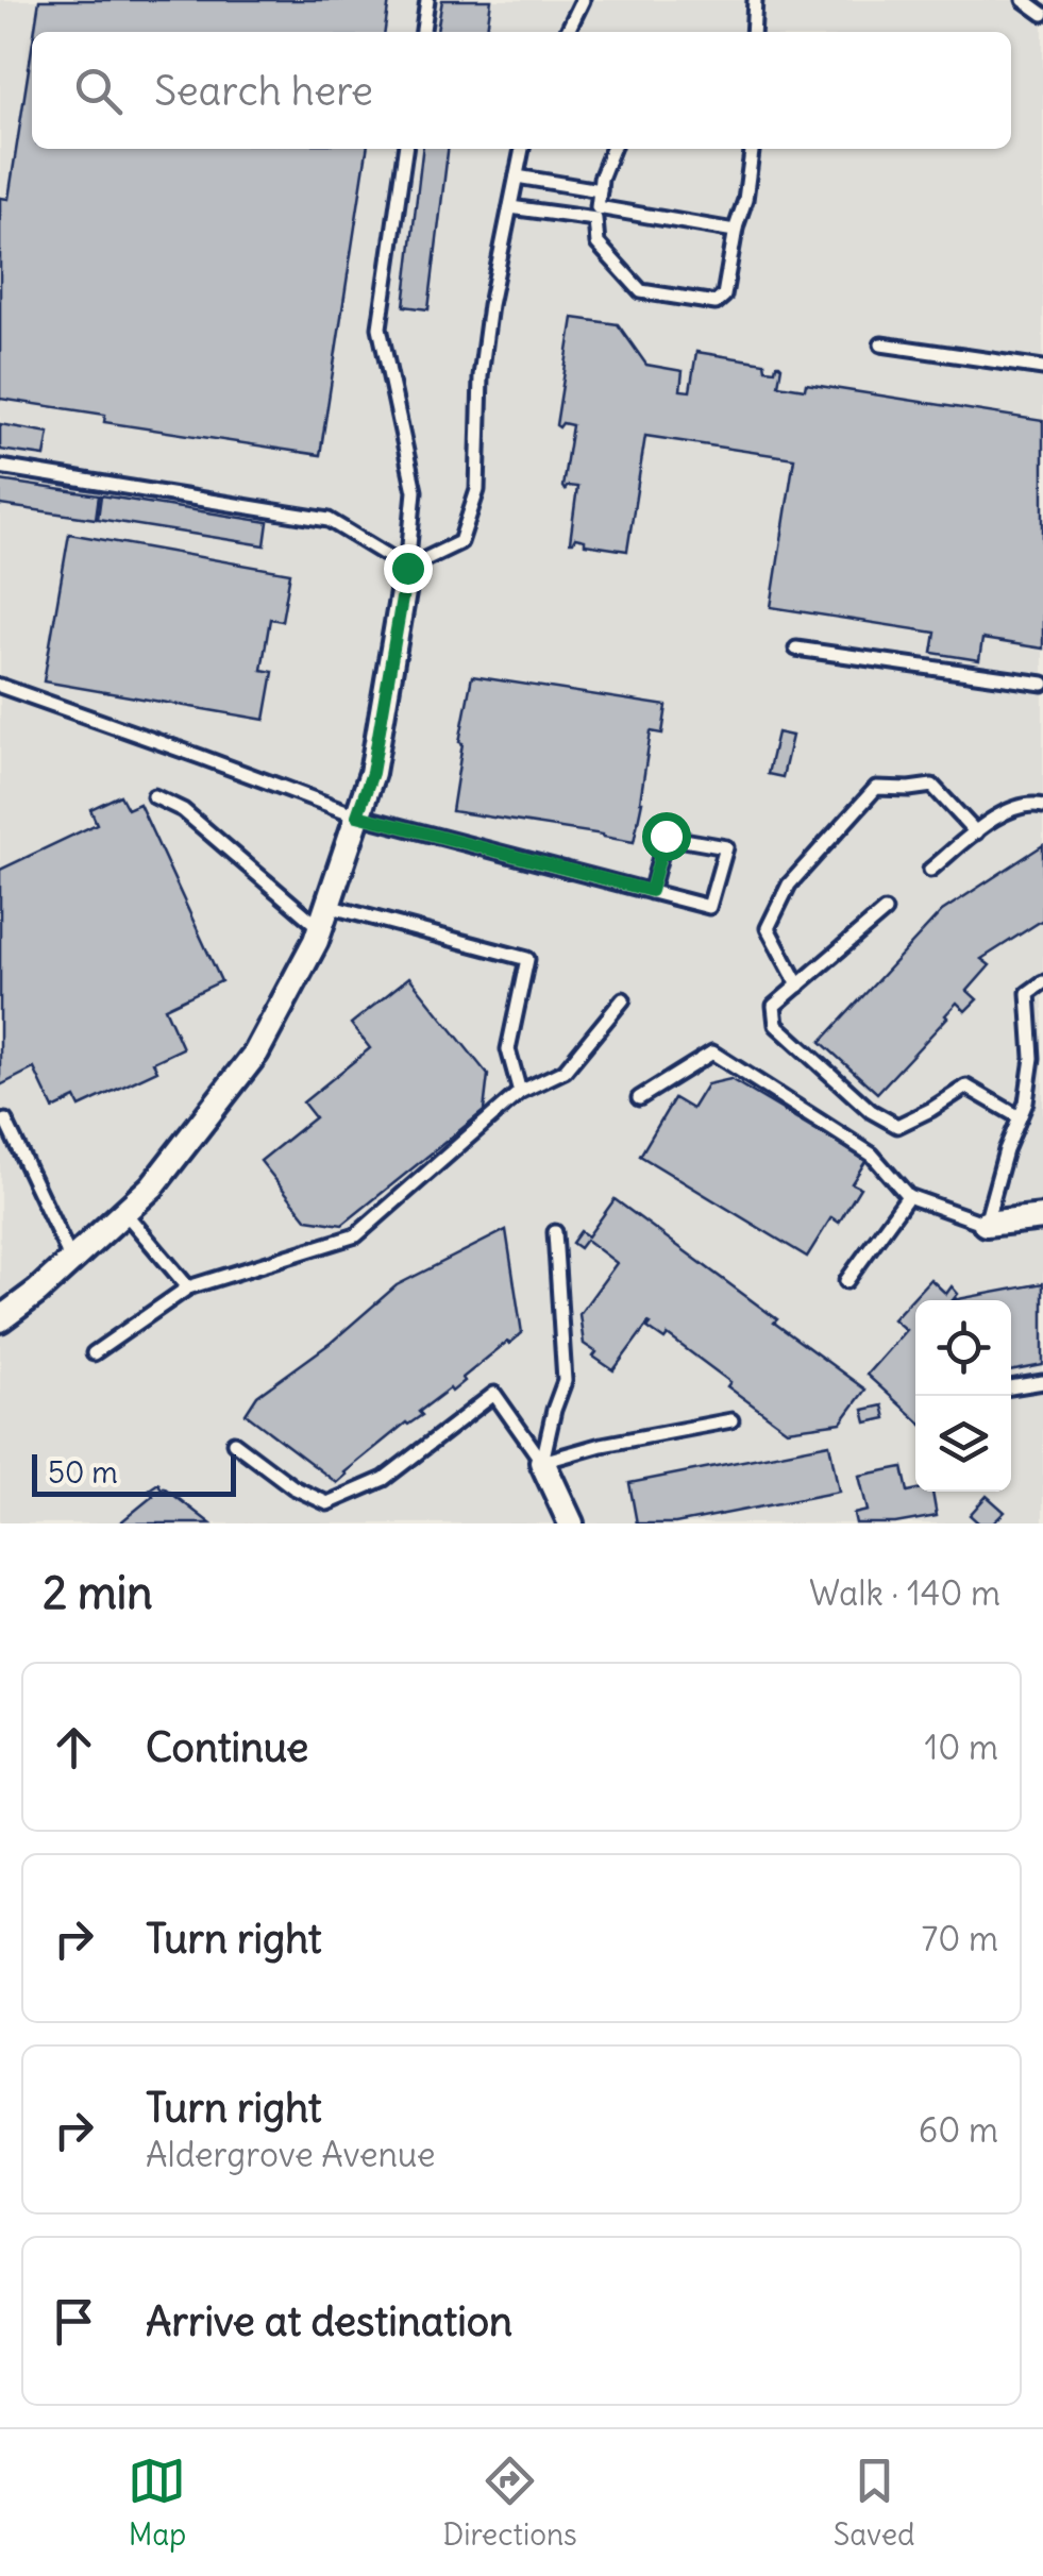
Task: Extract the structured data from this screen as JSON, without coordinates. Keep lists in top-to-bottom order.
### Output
{
  "scale_bar": "50 m",
  "page": {
    "search": "Search here",
    "scale": "50 m",
    "heading": ["2 min", "Walk · 140 m"],
    "list": [
      ["Continue", "10 m"],
      ["Turn right", "70 m"],
      ["Turn right", "Aldergrove Avenue", "60 m"],
      "Arrive at destination"
    ],
    "nav": ["Map", "Directions", "Saved"]
  }
}
